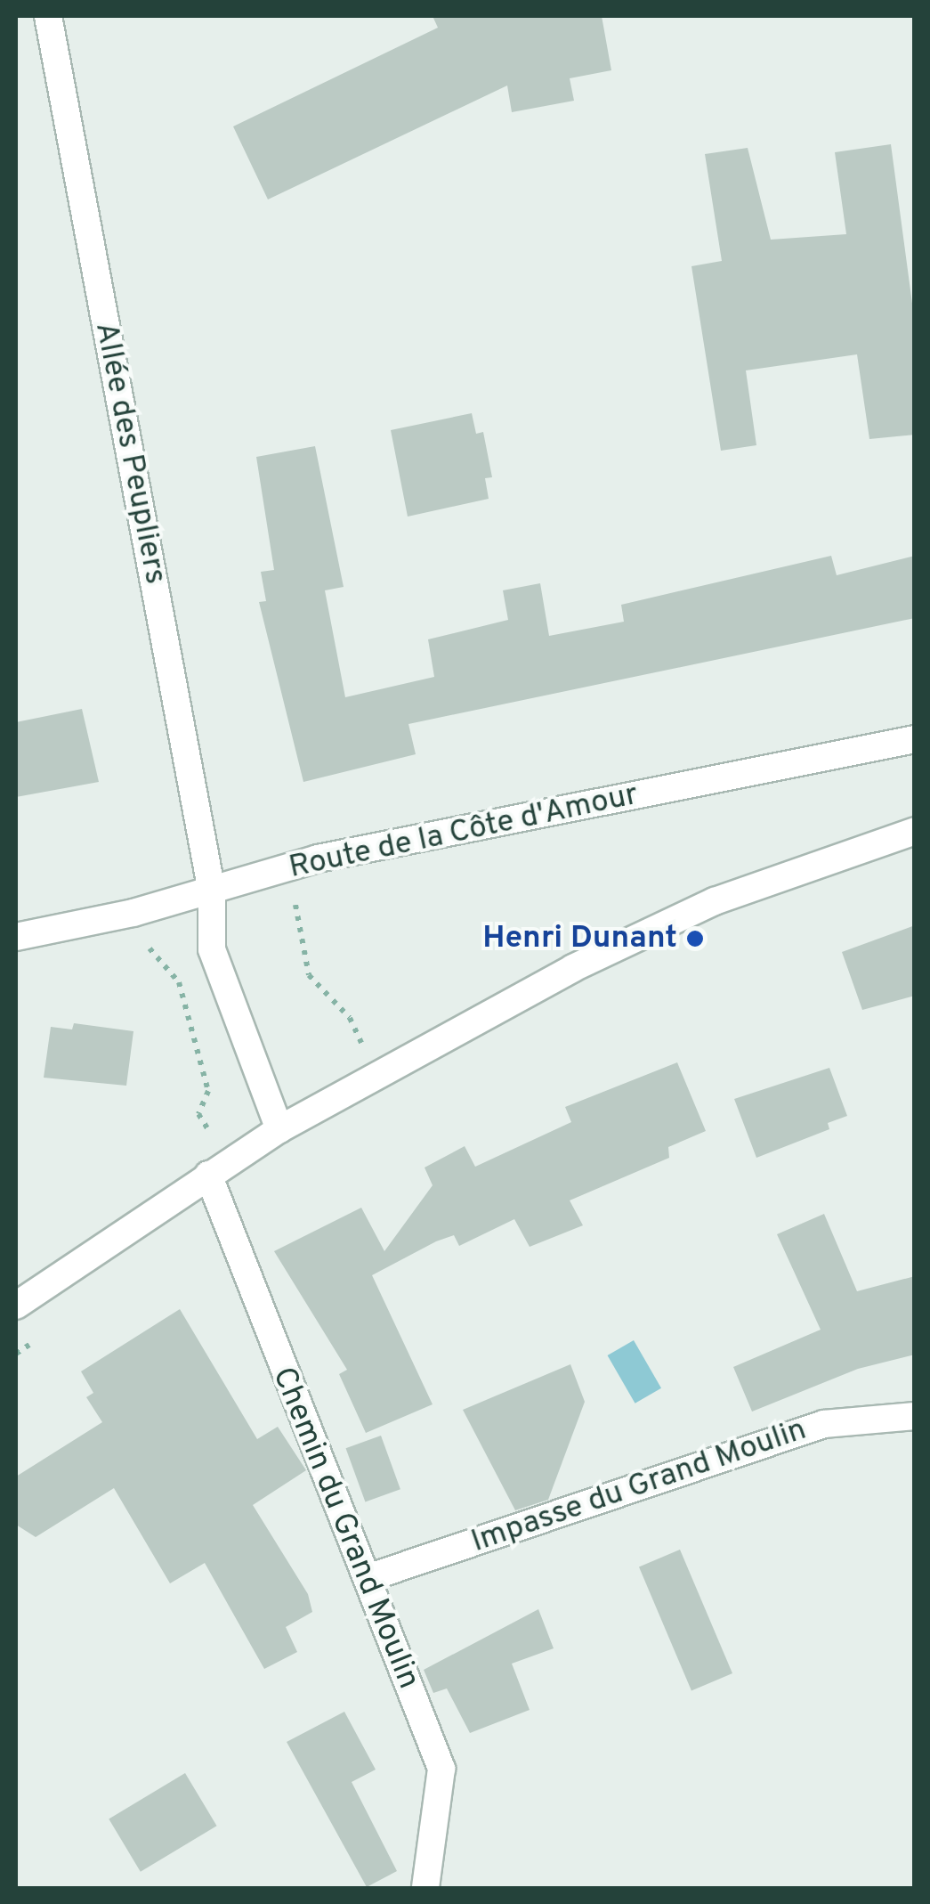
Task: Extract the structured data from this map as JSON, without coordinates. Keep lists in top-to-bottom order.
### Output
{
  "streets": {
    "street": [
      "Allée des Peupliers",
      "Route de la Côte d'Amour",
      "Impasse du Grand Moulin",
      "Chemin du Grand Moulin"
    ]
  },
  "crossings": [
    ["Allée des Peupliers", "Route de la Côte d'Amour"],
    ["Impasse du Grand Moulin", "Chemin du Grand Moulin"]
  ],
  "places": ["Henri Dunant"]
}
